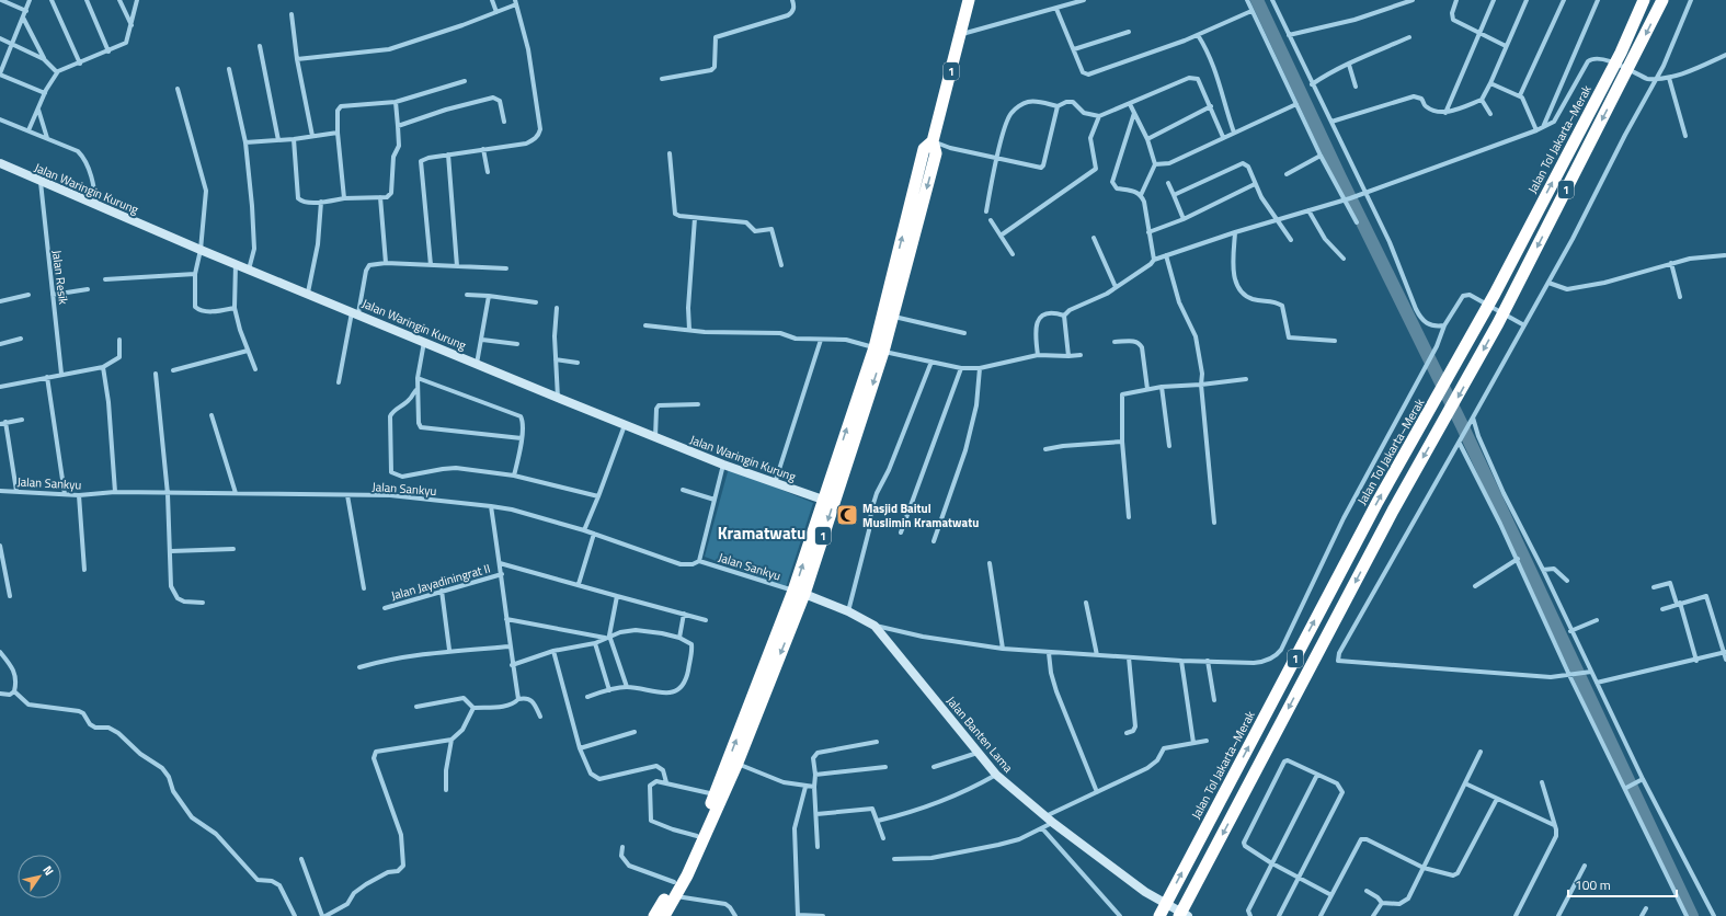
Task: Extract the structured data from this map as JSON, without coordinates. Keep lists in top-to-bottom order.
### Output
{
  "streets": {
    "highway": ["1", "Jalan Tol Jakarta–Merak"],
    "street": [
      "Jalan Waringin Kurung",
      "Jalan Resik",
      "Jalan Sankyu",
      "Jalan Jayadiningrat II",
      "Jalan Banten Lama"
    ]
  },
  "crossings": [
    ["1", "Jalan Waringin Kurung"],
    ["1", "Jalan Sankyu"],
    ["1", "Jalan Banten Lama"],
    ["Jalan Waringin Kurung", "Jalan Resik"],
    ["Jalan Sankyu", "Jalan Banten Lama"]
  ],
  "districts": ["Kramatwatu"],
  "places": {
    "mosque": ["Masjid Baitul Muslimin Kramatwatu"]
  },
  "scale_bar": "100 m",
  "north": "top right"
}
